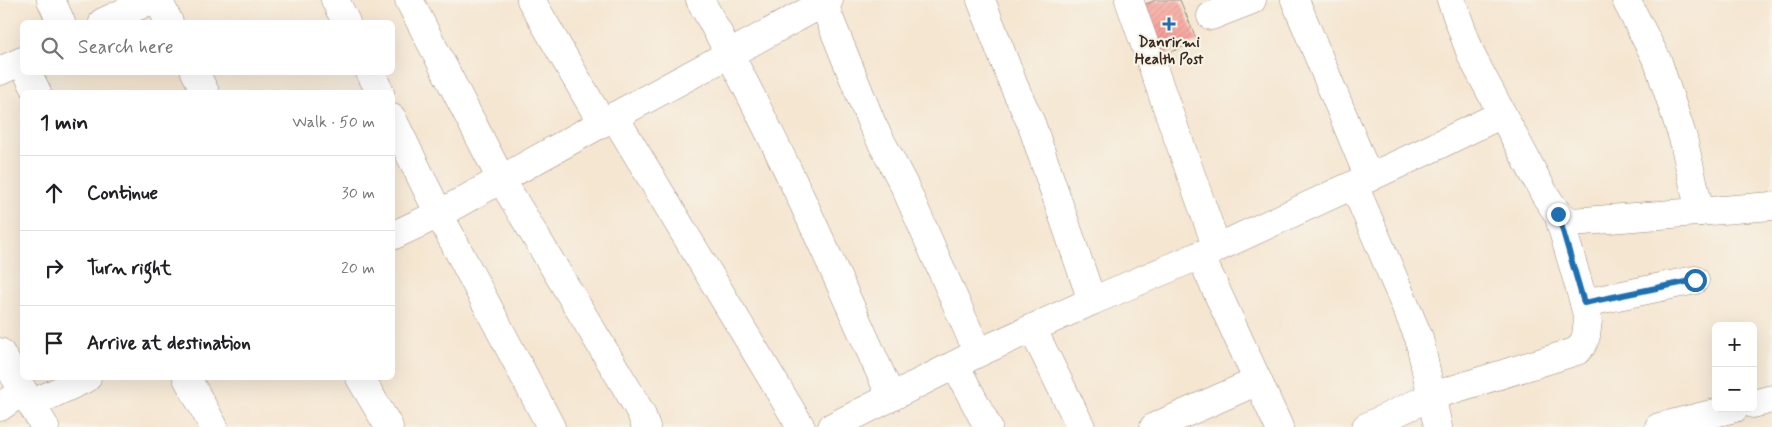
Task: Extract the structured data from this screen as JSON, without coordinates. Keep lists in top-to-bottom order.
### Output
{
  "places": {
    "health": ["Danrirmi Health Post"]
  },
  "page": {
    "search": "Search here",
    "heading": ["1 min", "Walk · 50 m"],
    "list": [
      ["Continue", "30 m"],
      ["Turn right", "20 m"],
      "Arrive at destination"
    ],
    "map_buttons": ["+", "−"]
  }
}
